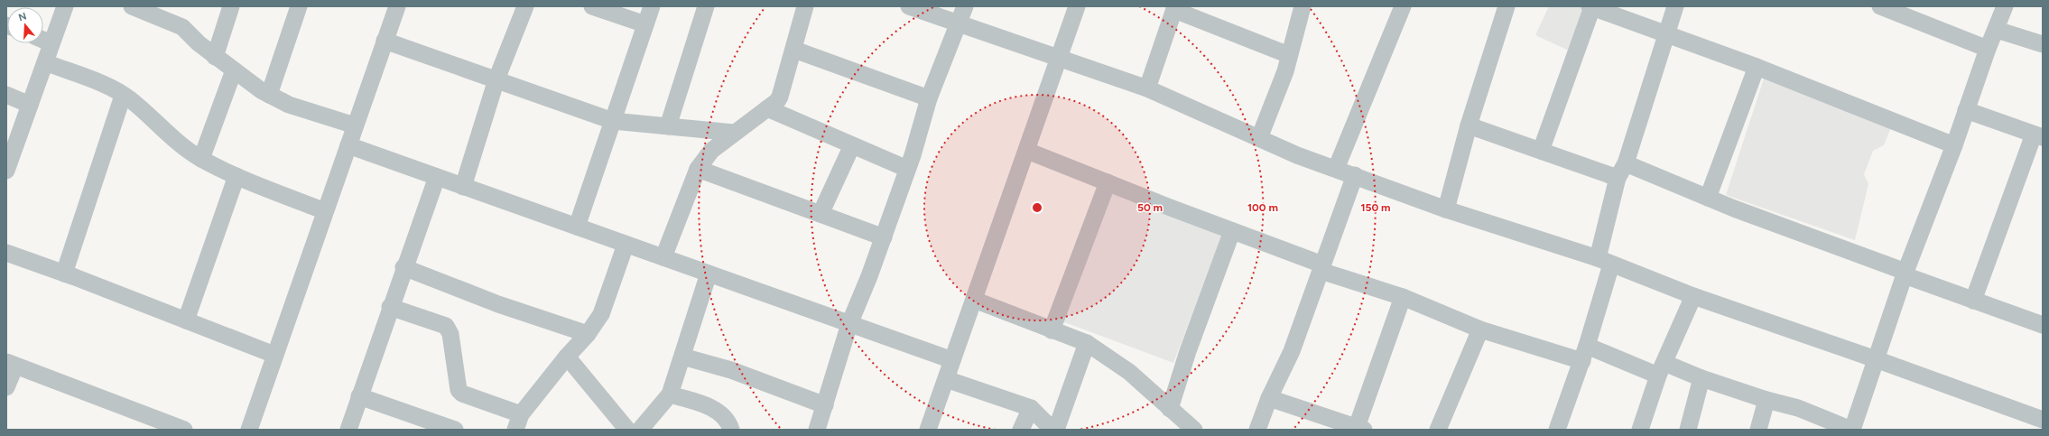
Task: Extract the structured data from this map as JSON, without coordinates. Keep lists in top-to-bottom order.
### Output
{
  "north": "top",
  "rings": ["50 m", "100 m", "150 m"]
}
